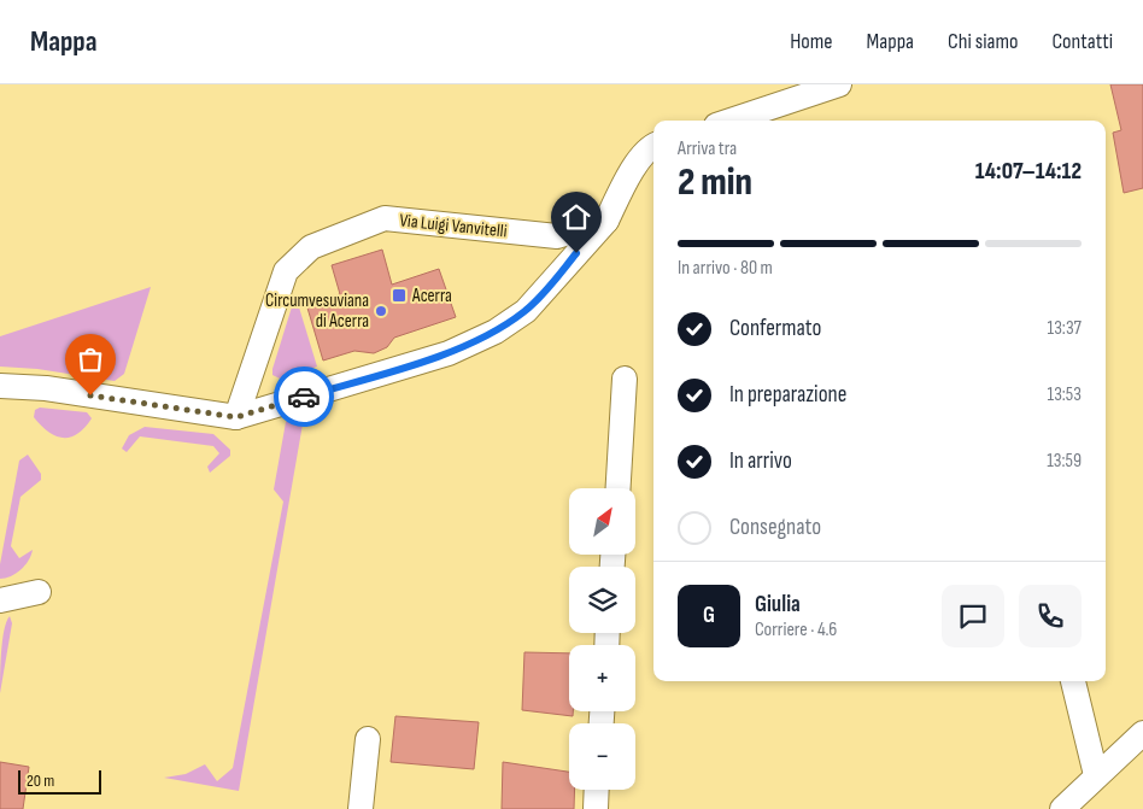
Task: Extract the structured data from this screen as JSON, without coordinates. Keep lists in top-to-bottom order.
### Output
{
  "streets": {
    "street": ["Via Luigi Vanvitelli"]
  },
  "places": {
    "transit": ["Acerra"],
    "other": ["Circumvesuviana di Acerra"]
  },
  "scale_bar": "20 m",
  "north": "top right",
  "page": {
    "header": "Mappa",
    "nav": [
      "Home",
      "Mappa",
      "Chi siamo",
      "Contatti"
    ],
    "heading": ["2 min", "Arriva tra", "14:07–14:12"],
    "panel": ["Giulia", "Corriere · 4.6"],
    "bar": "In arrivo · 80 m",
    "list": [
      ["Confermato", "13:37"],
      ["In preparazione", "13:53"],
      ["In arrivo", "13:59"],
      "Consegnato"
    ],
    "map_buttons": ["+", "−"],
    "round": "G",
    "scale": "20 m"
  }
}
